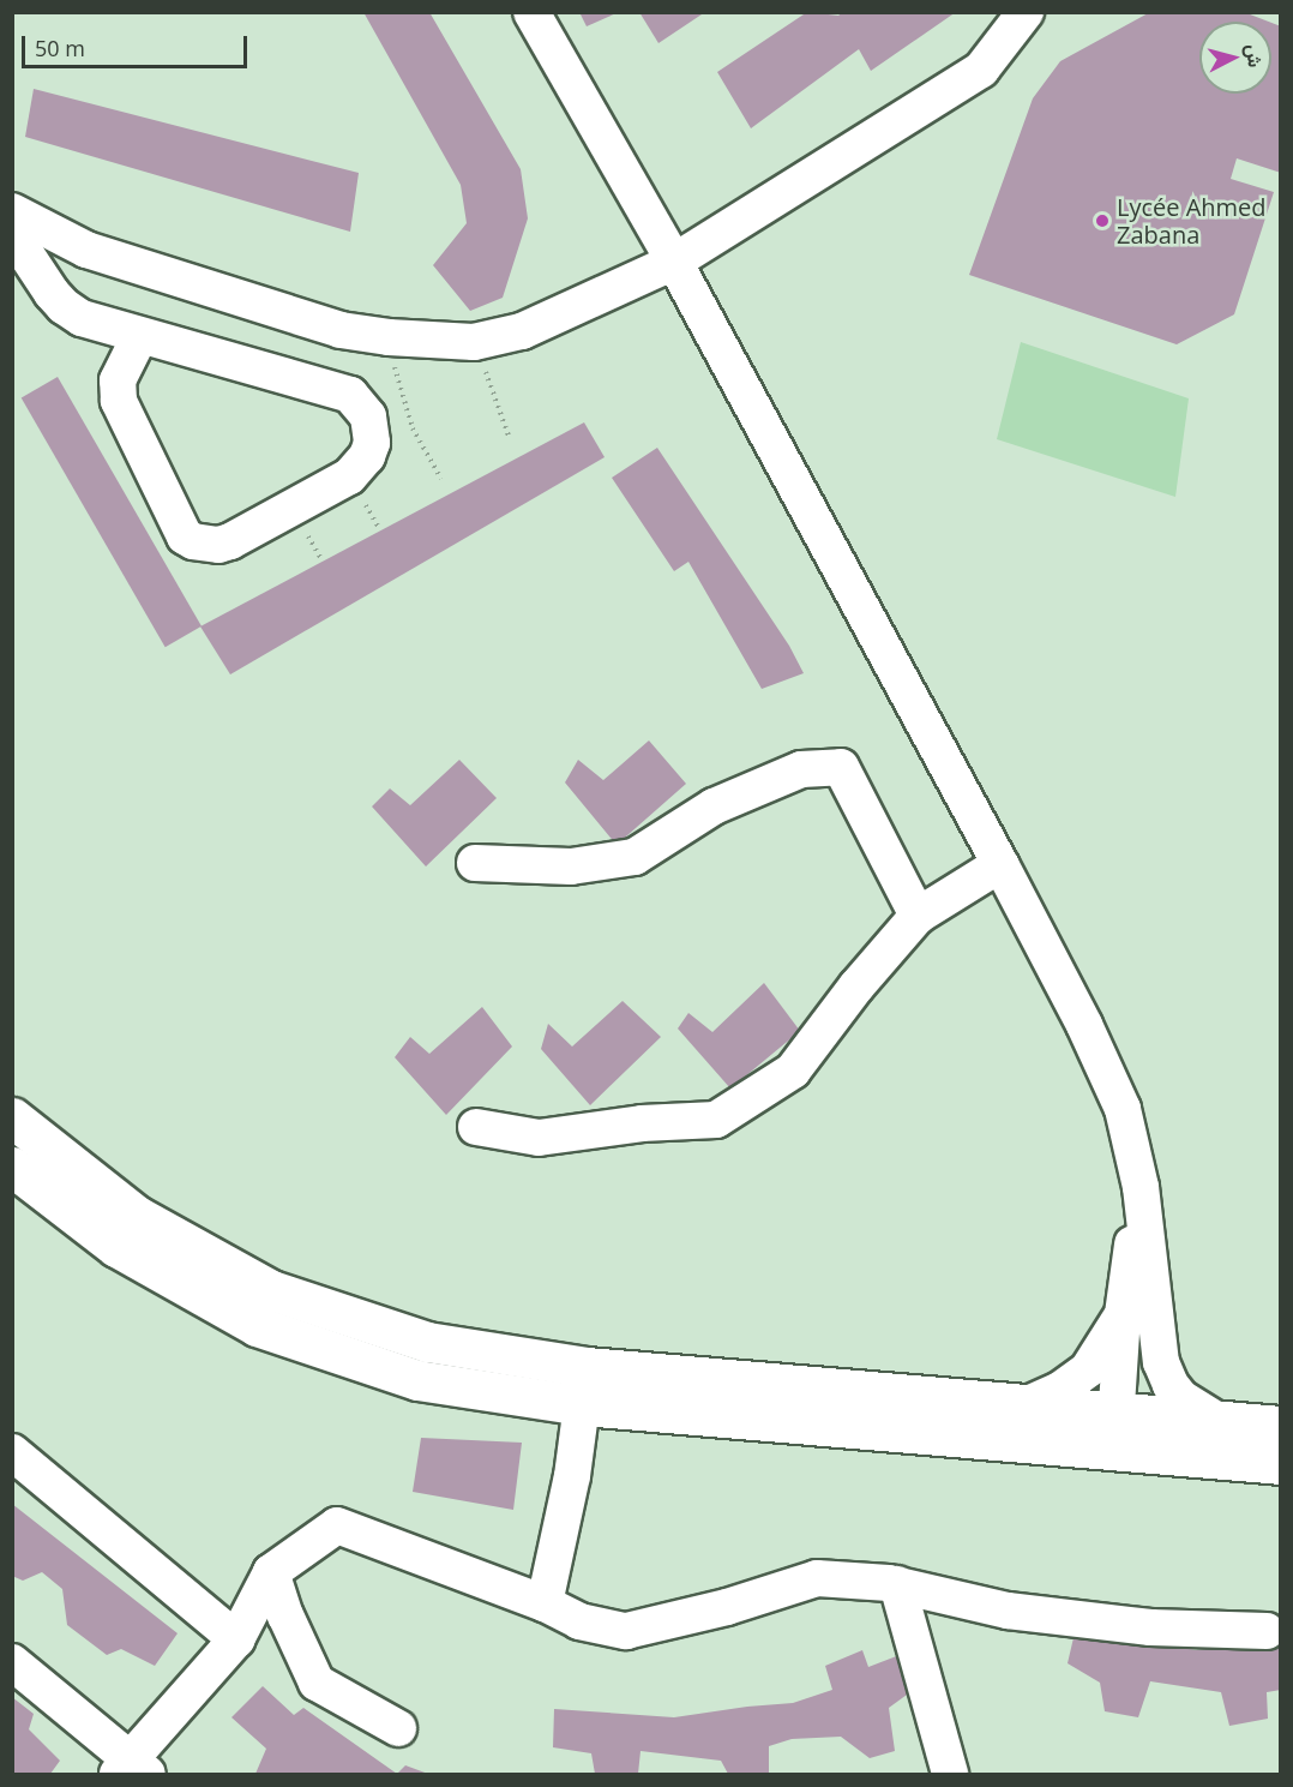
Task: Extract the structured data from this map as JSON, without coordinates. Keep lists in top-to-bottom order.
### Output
{
  "places": ["Lycée Ahmed Zabana"],
  "scale_bar": "50 m",
  "north": "right"
}
